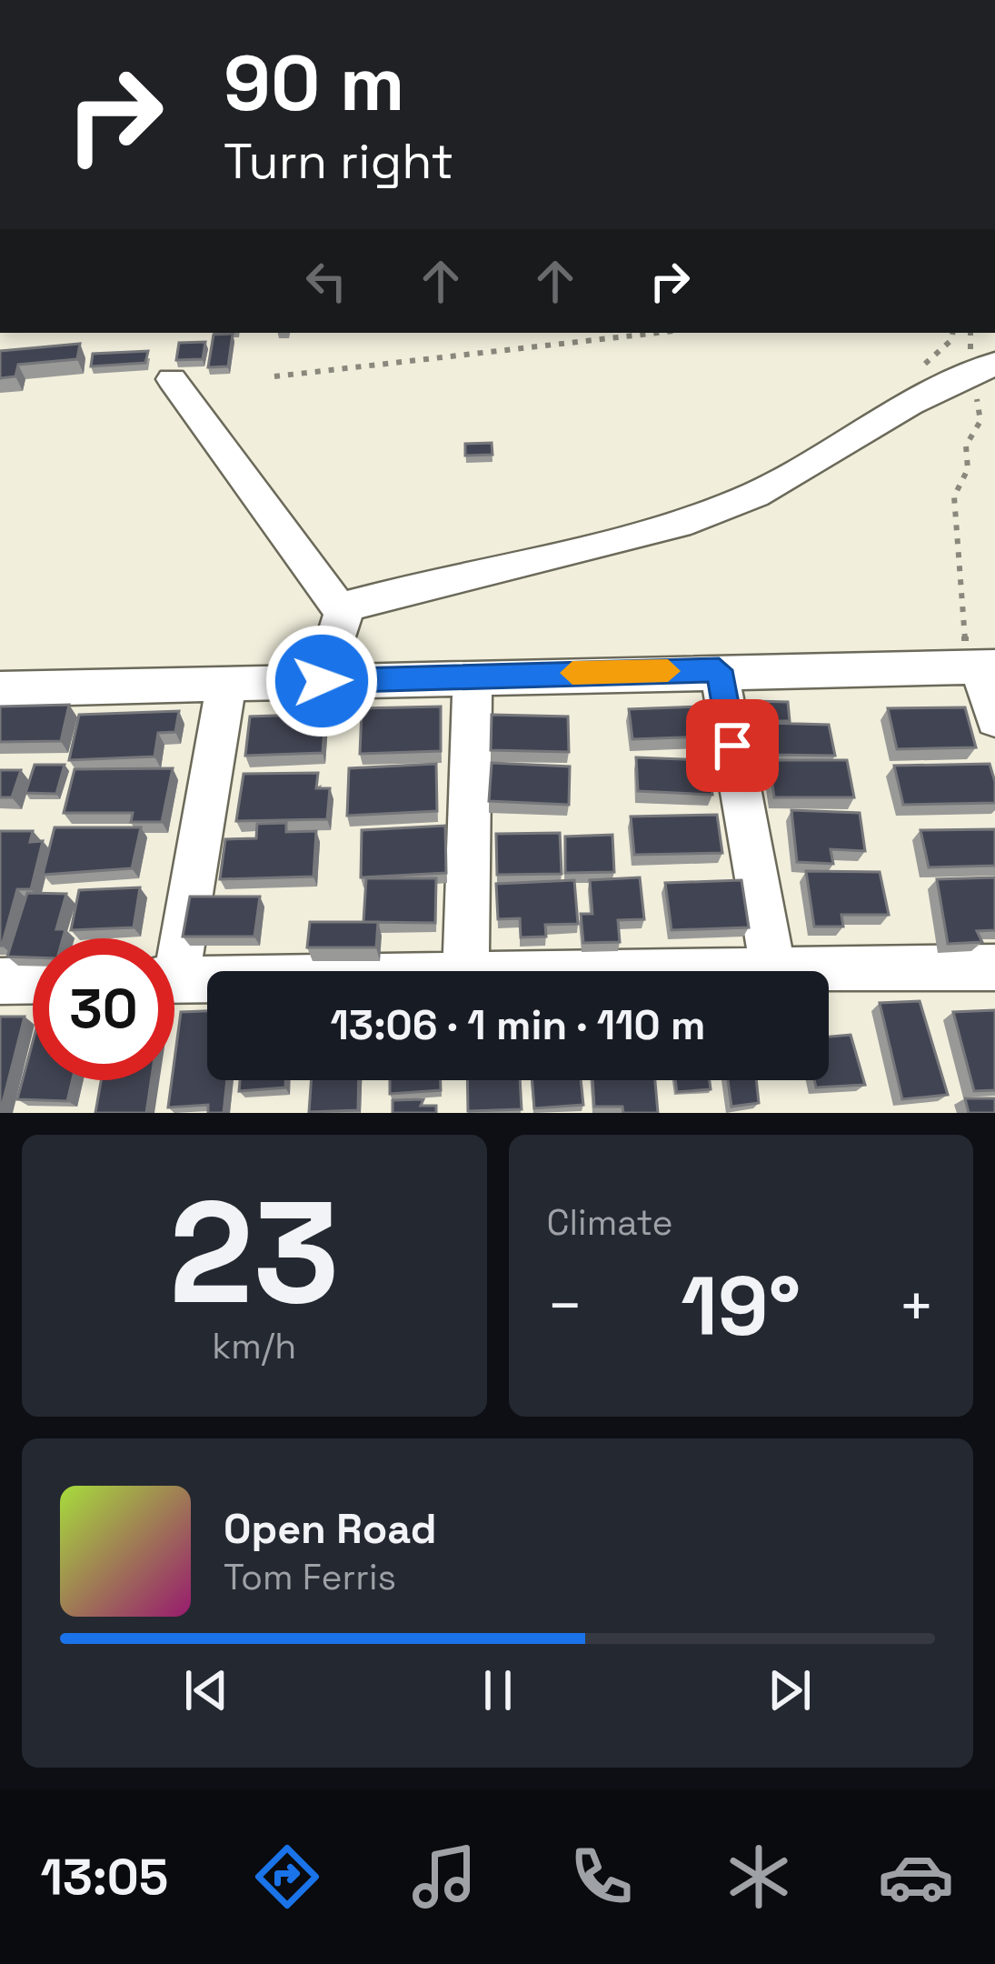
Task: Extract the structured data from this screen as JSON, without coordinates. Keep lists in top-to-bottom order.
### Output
{
  "page": {
    "turn": ["90 m", "Turn right"],
    "limit": "30",
    "trip": "13:06 · 1 min · 110 m",
    "tile": [
      ["23", "km/h"],
      "Climate"
    ],
    "heat": ["−", "19°", "+"],
    "song": ["Open Road", "Tom Ferris"],
    "tabs": "13:05"
  }
}
